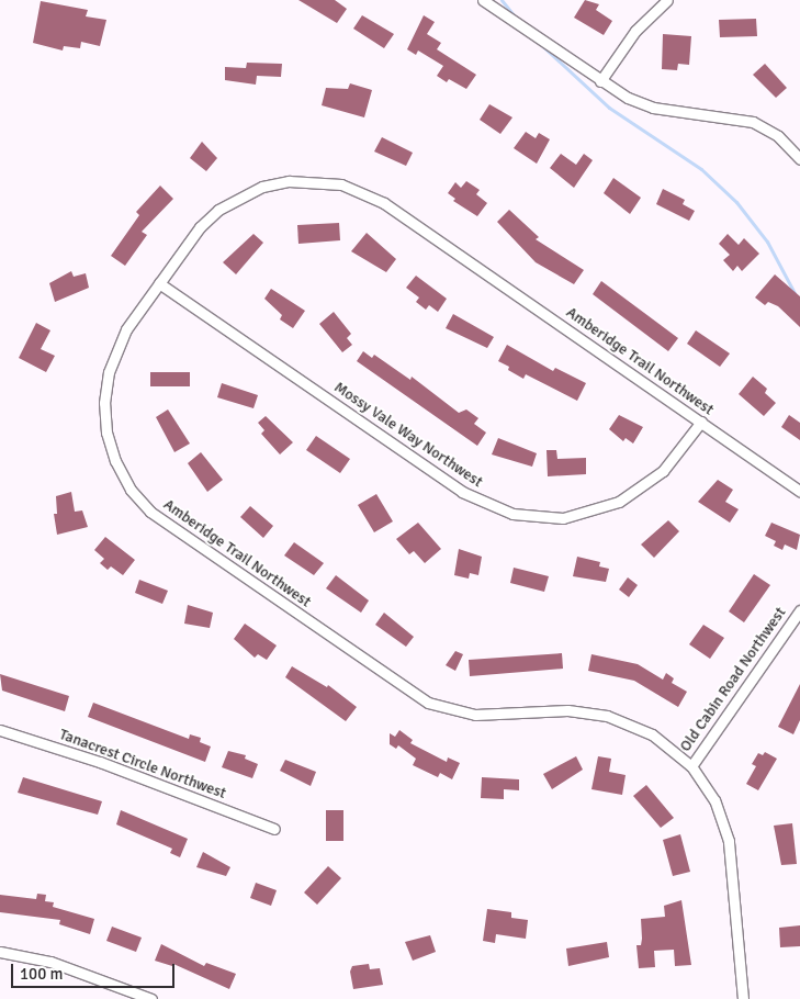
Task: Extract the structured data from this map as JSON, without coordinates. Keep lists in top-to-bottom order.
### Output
{
  "streets": {
    "street": [
      "Amberidge Trail Northwest",
      "Mossy Vale Way Northwest",
      "Old Cabin Road Northwest",
      "Tanacrest Circle Northwest"
    ]
  },
  "crossings": [
    ["Amberidge Trail Northwest", "Mossy Vale Way Northwest"],
    ["Amberidge Trail Northwest", "Old Cabin Road Northwest"]
  ],
  "scale_bar": "100 m"
}
